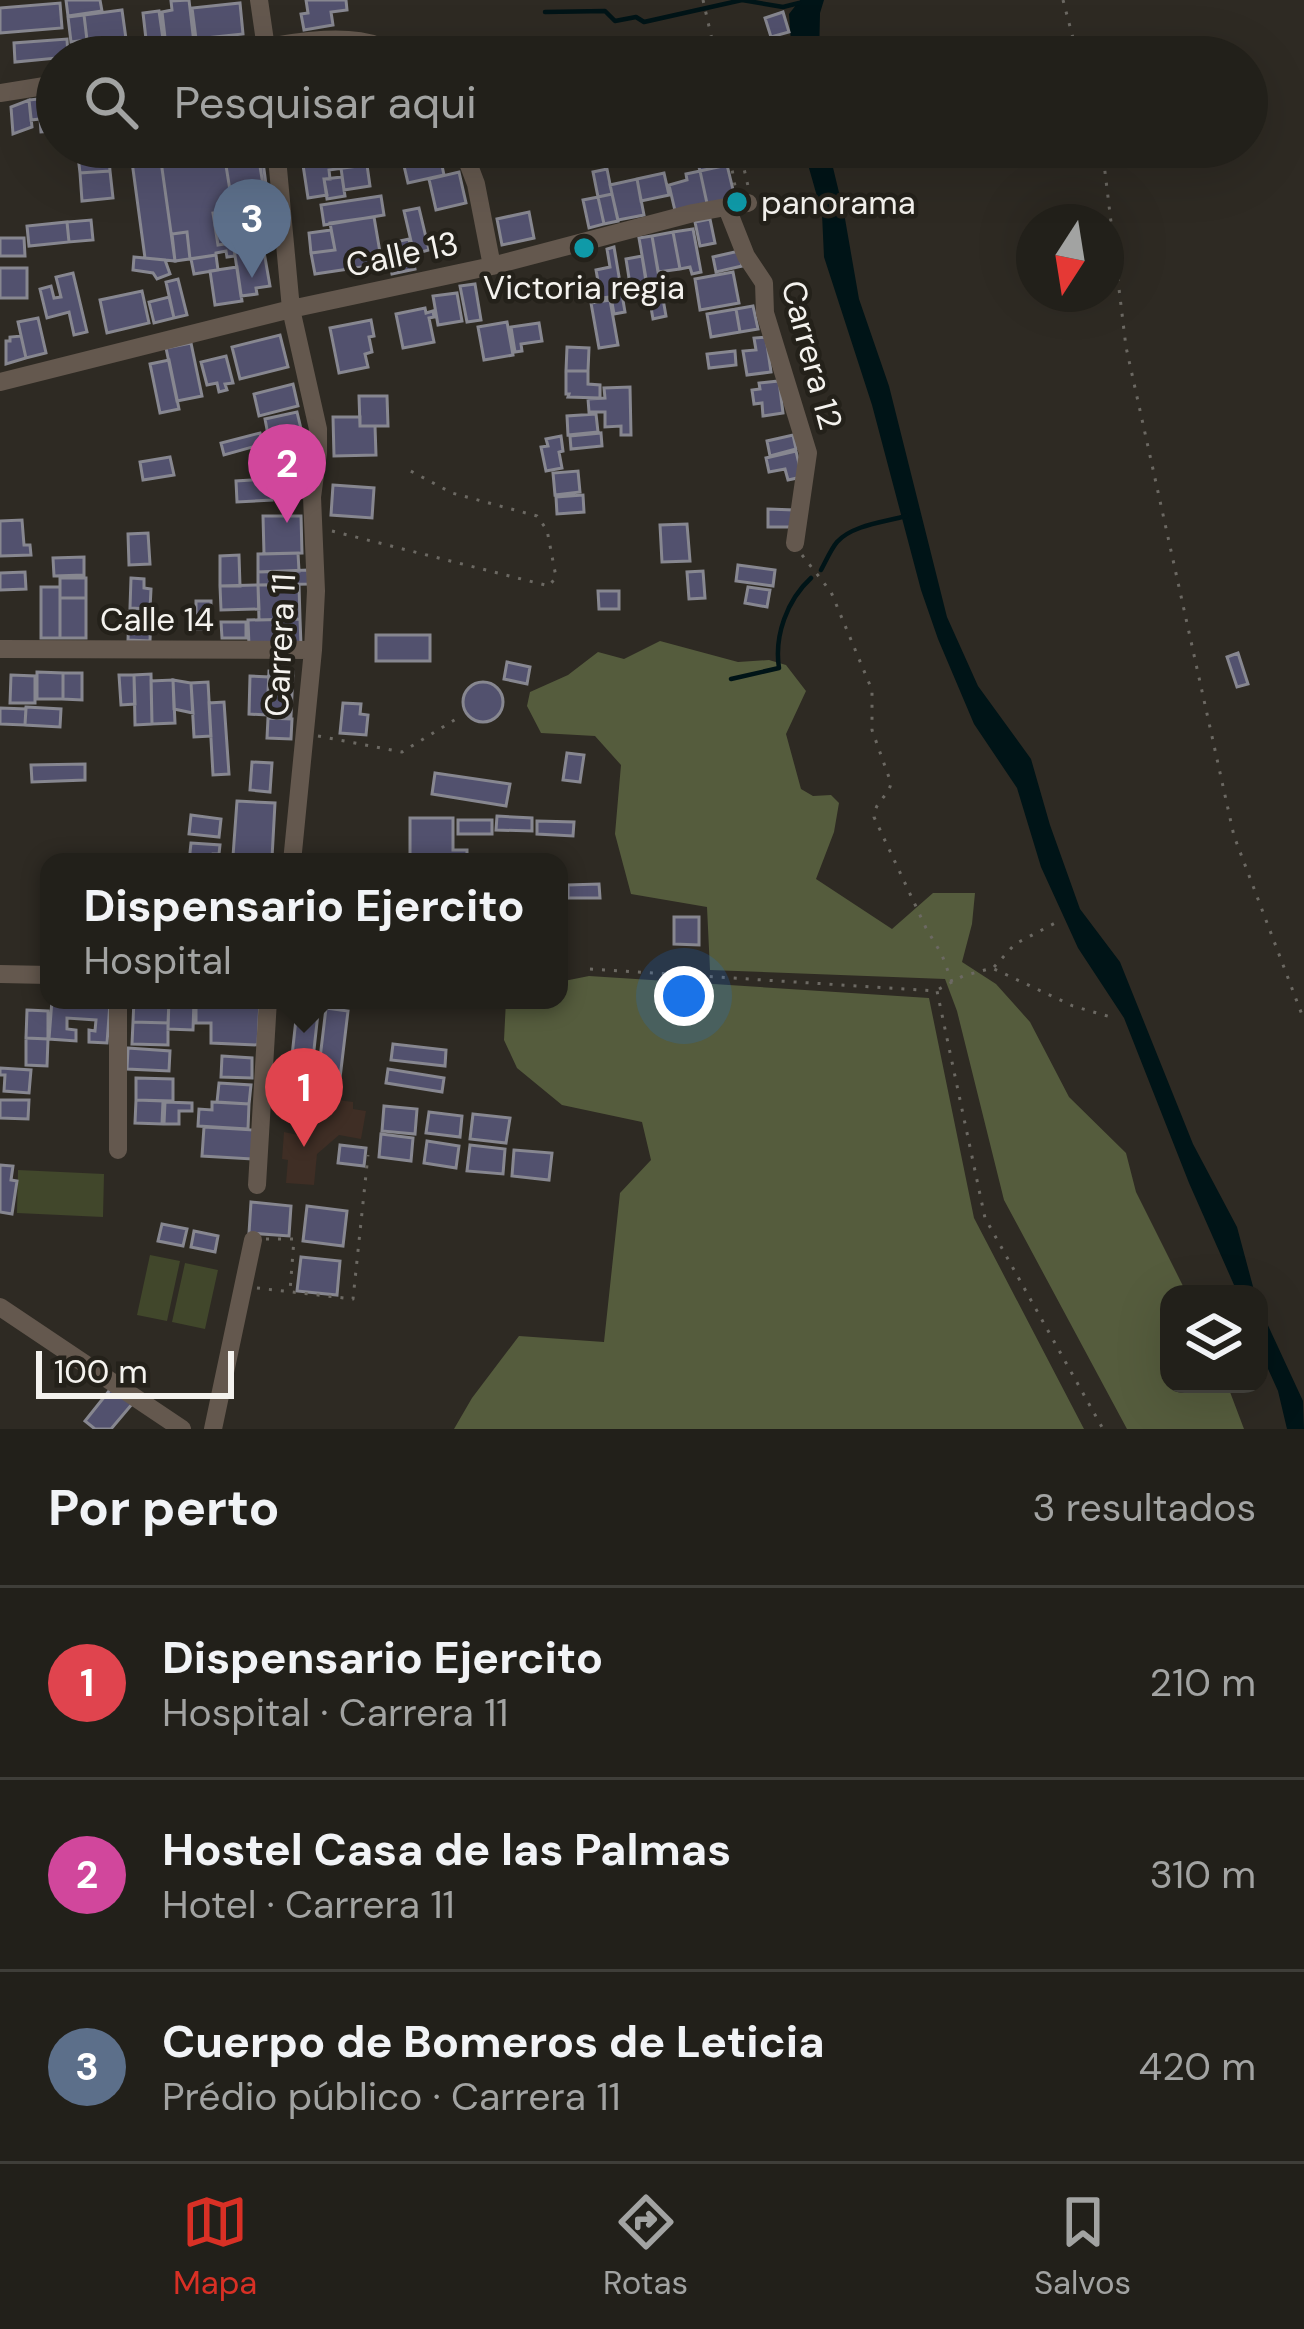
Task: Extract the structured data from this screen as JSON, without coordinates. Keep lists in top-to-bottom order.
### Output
{
  "streets": {
    "street": [
      "Calle 13",
      "Carrera 12",
      "Calle 14",
      "Carrera 11"
    ]
  },
  "crossings": [
    ["Calle 13", "Carrera 12"],
    ["Calle 13", "Carrera 11"],
    ["Calle 14", "Carrera 11"]
  ],
  "places": ["panorama", "Victoria regia"],
  "scale_bar": "100 m",
  "north": "bottom",
  "page": {
    "search": "Pesquisar aqui",
    "pins": ["3", "2", "1"],
    "popup": ["Dispensario Ejercito", "Hospital"],
    "scale": "100 m",
    "heading": ["Por perto", "3 resultados"],
    "list": [
      {
        "mark": "1",
        "name": "Dispensario Ejercito",
        "note": "Hospital · Carrera 11",
        "value": "210 m"
      },
      {
        "mark": "2",
        "name": "Hostel Casa de las Palmas",
        "note": "Hotel · Carrera 11",
        "value": "310 m"
      },
      {
        "mark": "3",
        "name": "Cuerpo de Bomeros de Leticia",
        "note": "Prédio público · Carrera 11",
        "value": "420 m"
      }
    ],
    "nav": ["Mapa", "Rotas", "Salvos"]
  }
}
